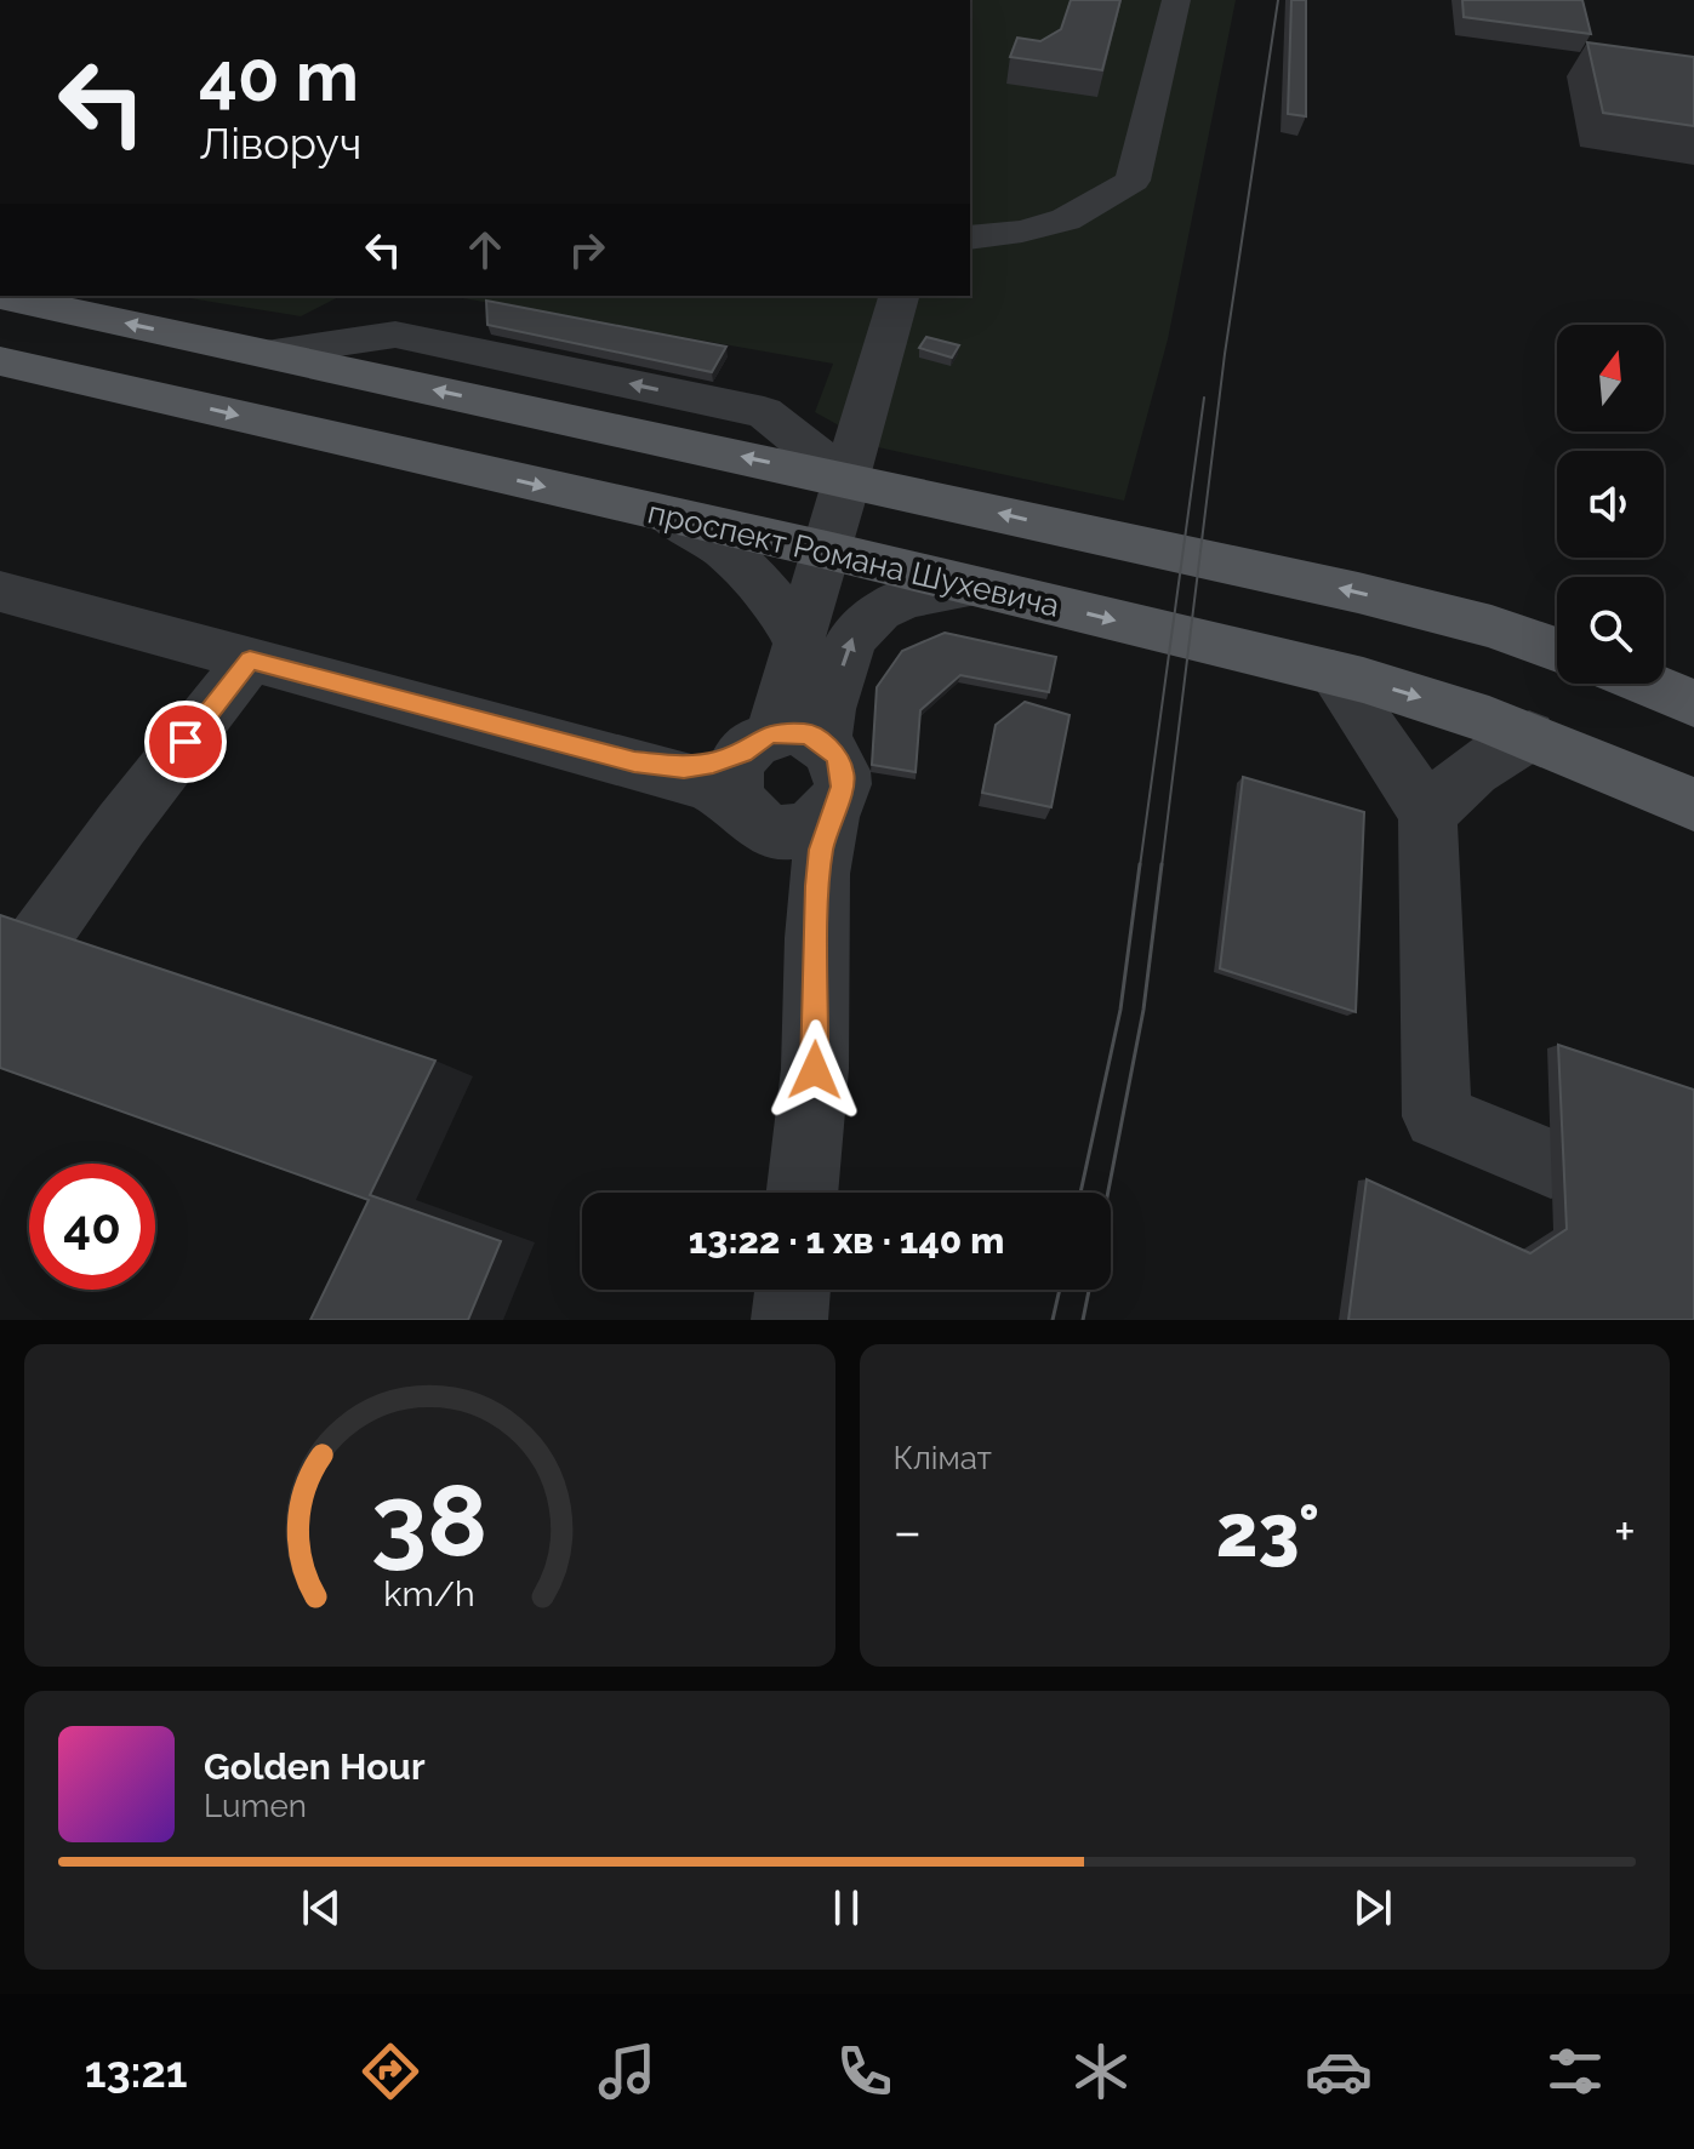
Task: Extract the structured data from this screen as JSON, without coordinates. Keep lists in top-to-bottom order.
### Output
{
  "streets": {
    "main road": ["проспект Романа Шухевича"]
  },
  "north": "top",
  "page": {
    "turn": ["40 m", "Ліворуч"],
    "limit": "40",
    "trip": "13:22 · 1 хв · 140 m",
    "tile": "Клімат",
    "heat": ["−", "23°", "+"],
    "song": ["Golden Hour", "Lumen"],
    "tabs": "13:21",
    "gauge": ["38", "km/h"]
  }
}
